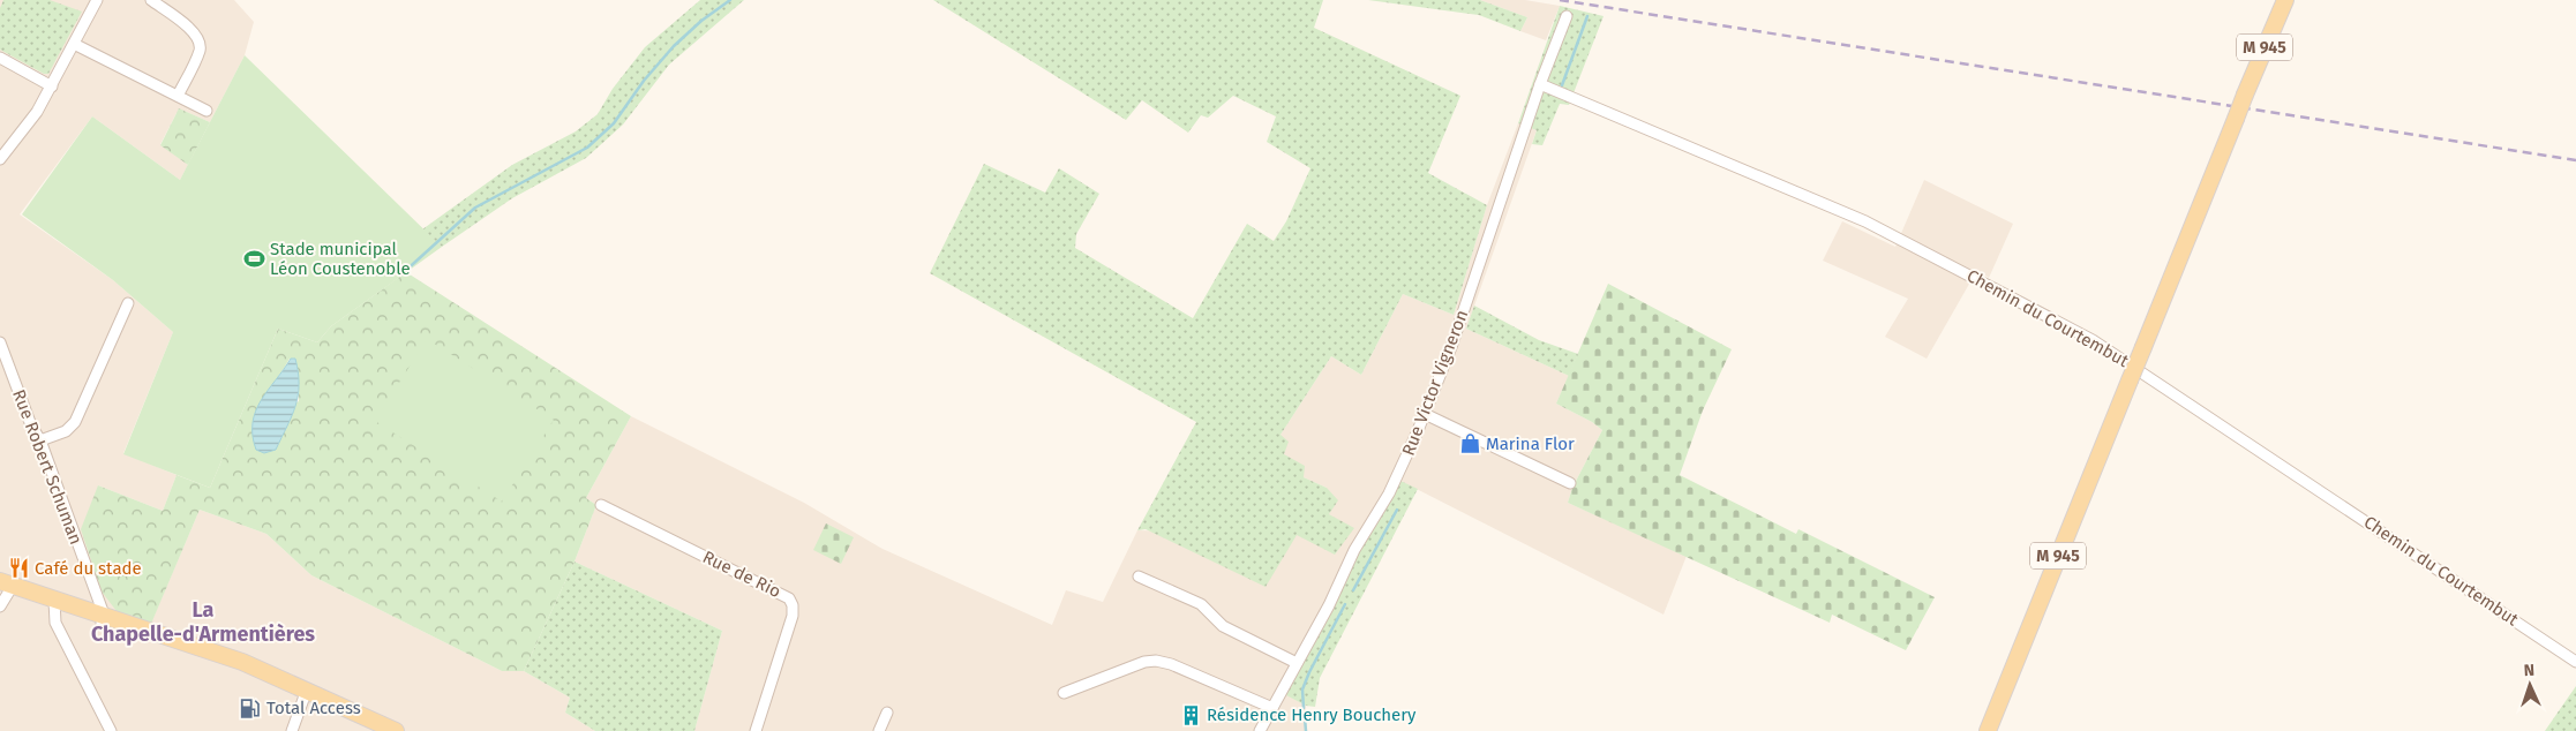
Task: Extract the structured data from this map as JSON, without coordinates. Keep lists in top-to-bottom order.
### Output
{
  "streets": {
    "main road": ["M 945"],
    "street": [
      "Chemin du Courtembut",
      "Rue Victor Vigneron",
      "Rue Robert Schuman",
      "Rue de Rio"
    ]
  },
  "crossings": [
    ["Chemin du Courtembut", "Rue Victor Vigneron"]
  ],
  "districts": ["La Chapelle-d'Armentières"],
  "places": {
    "sports": ["Stade municipal Léon Coustenoble"],
    "shop": ["Marina Flor"],
    "restaurant": ["Café du stade"],
    "fuel station": ["Total Access"],
    "building": ["Résidence Henry Bouchery"]
  },
  "north": "top"
}
